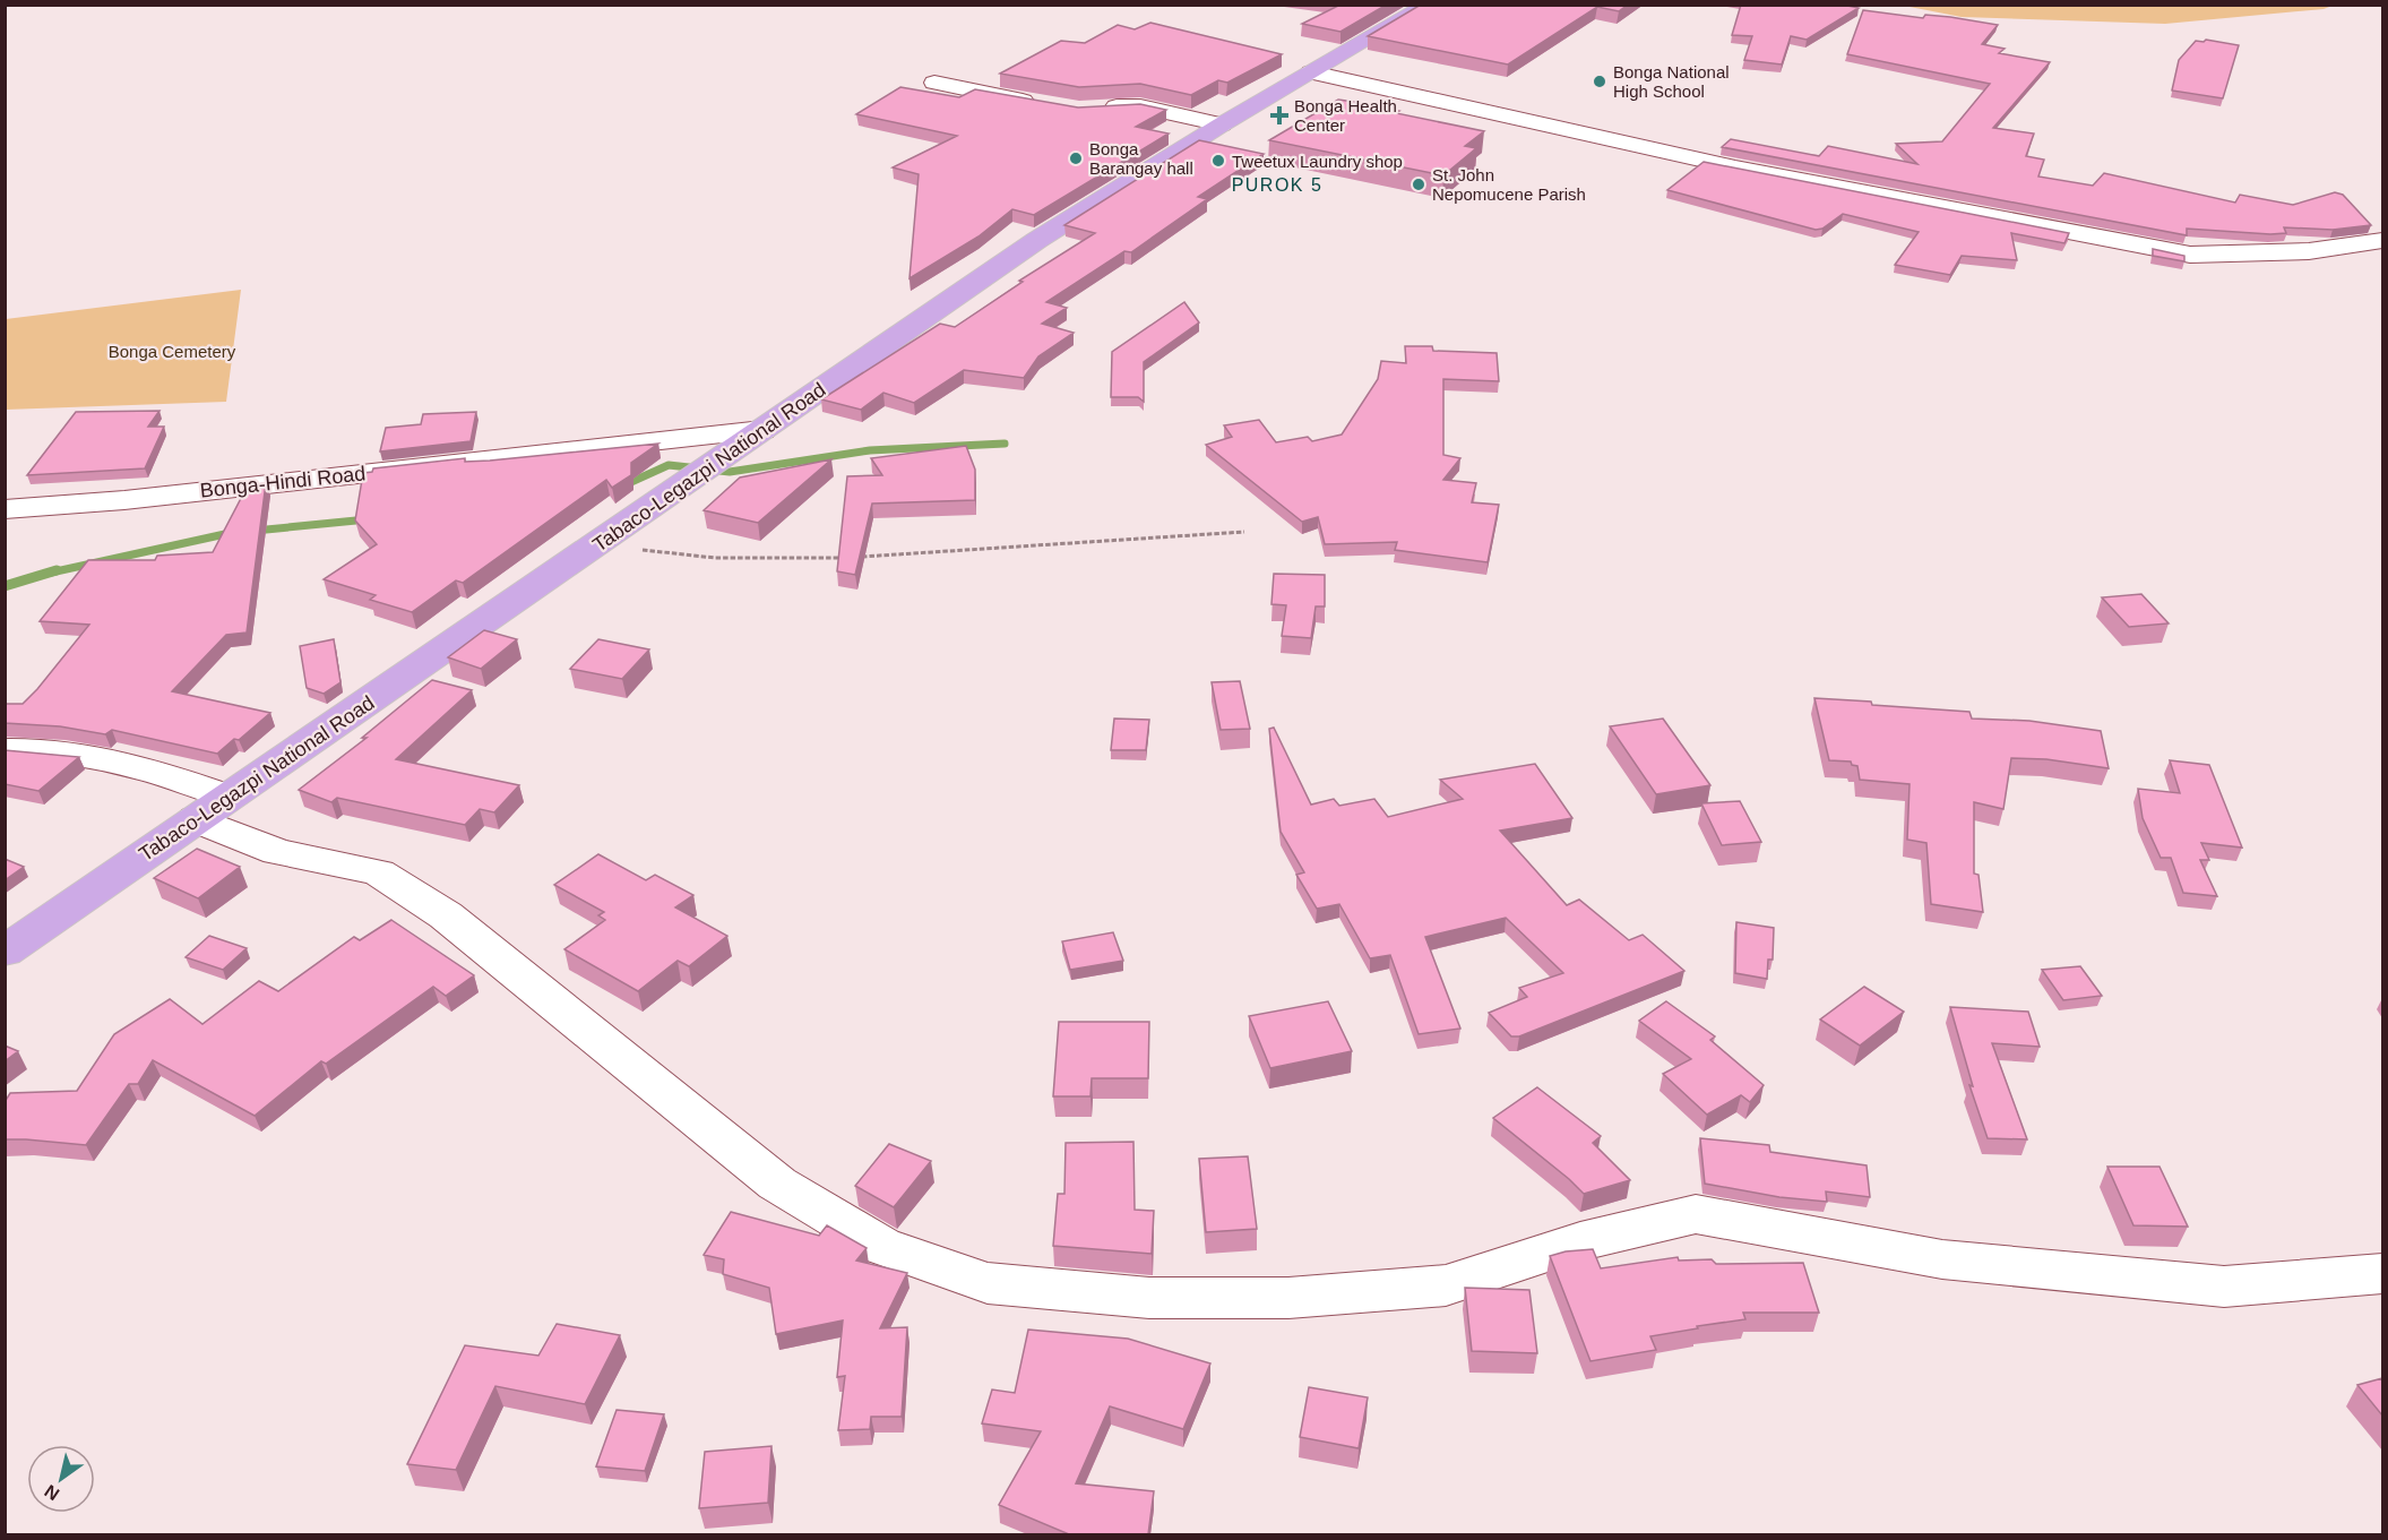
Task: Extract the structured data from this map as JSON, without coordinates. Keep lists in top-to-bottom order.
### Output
{
  "streets": {
    "main road": ["Tabaco-Legazpi National Road"],
    "street": ["Bonga-Hindi Road"]
  },
  "crossings": [
    ["Tabaco-Legazpi National Road", "Bonga-Hindi Road"]
  ],
  "districts": ["PUROK 5"],
  "parks": ["Bonga Cemetery"],
  "places": {
    "other": [
      "Bonga National High School",
      "Bonga Barangay hall",
      "Tweetux Laundry shop",
      "St. John Nepomucene Parish"
    ],
    "health": ["Bonga Health Center"]
  },
  "north": "bottom left"
}
